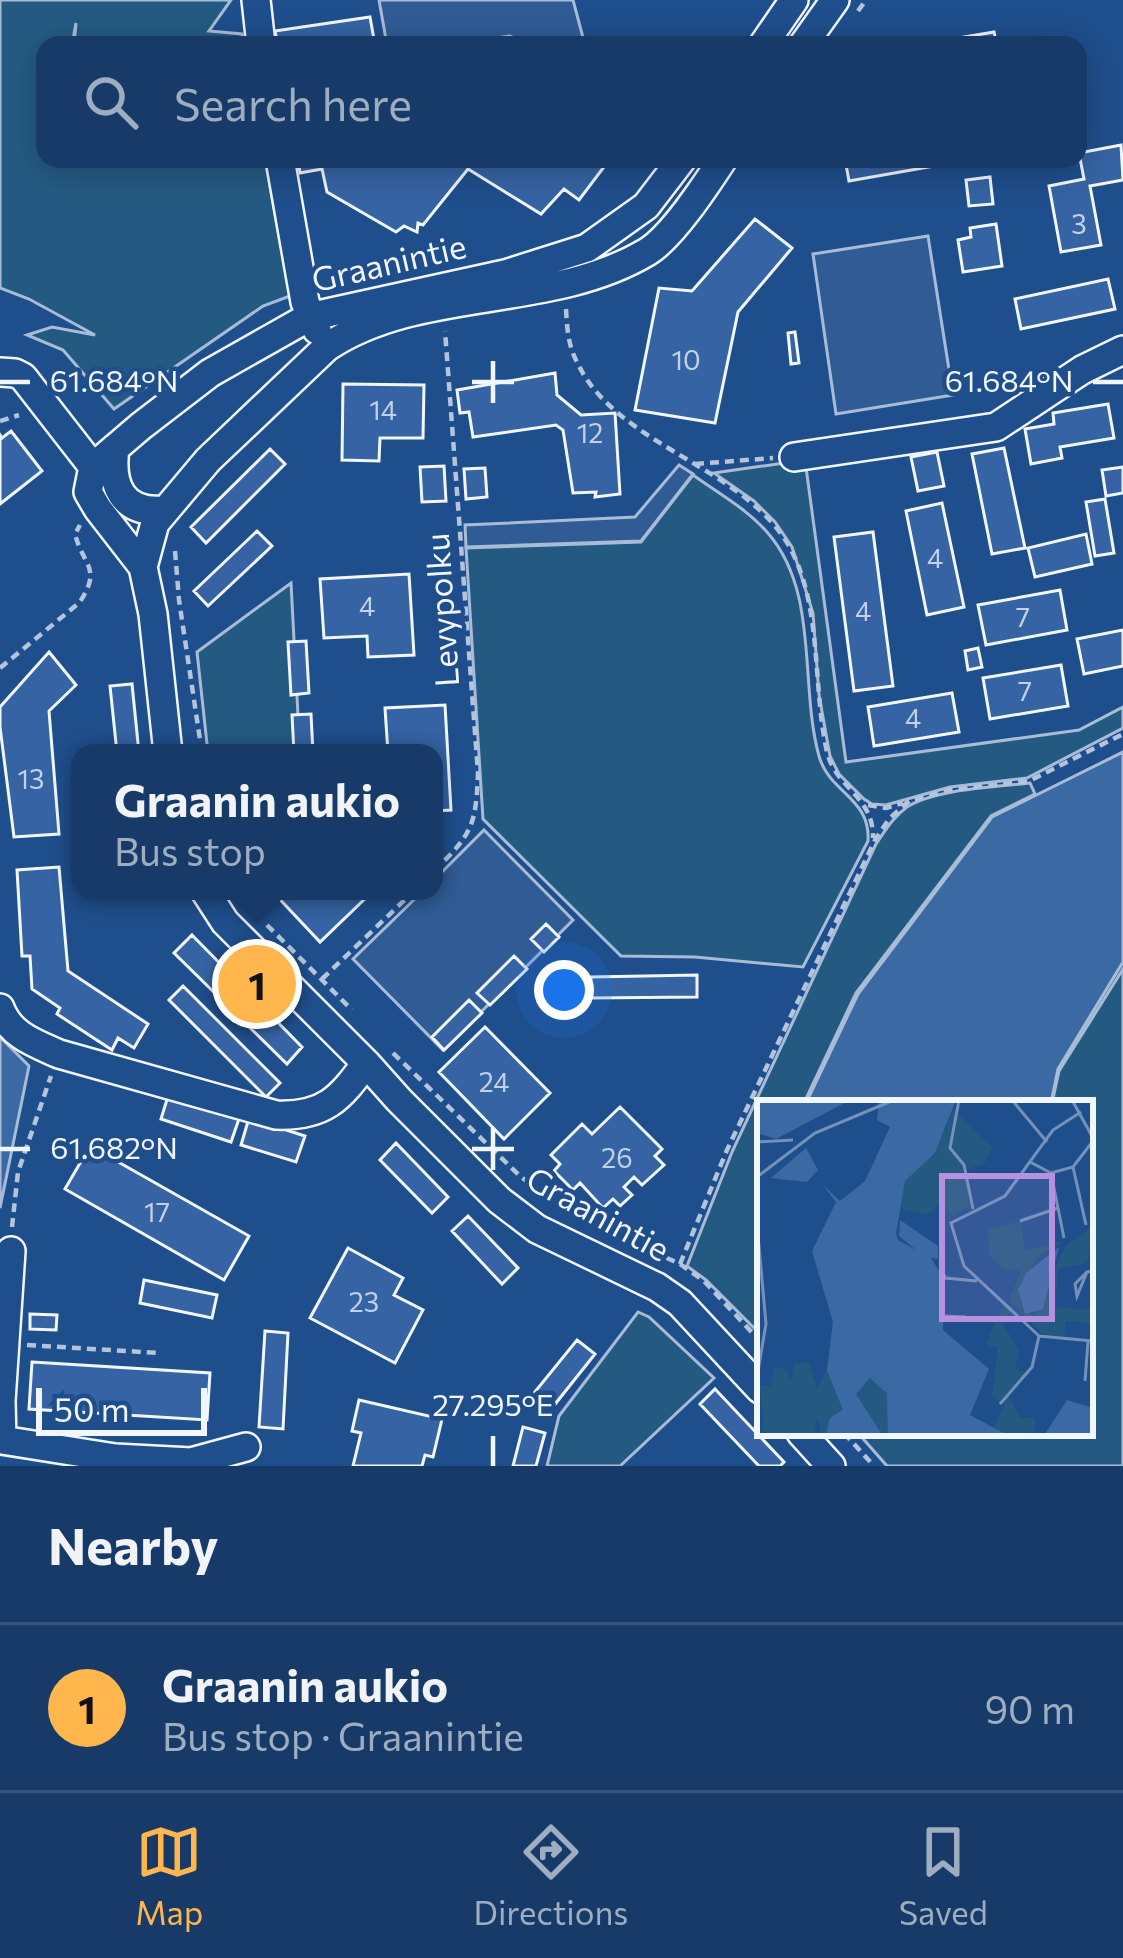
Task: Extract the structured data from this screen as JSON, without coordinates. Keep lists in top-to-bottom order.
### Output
{
  "streets": {
    "street": ["Graanintie"],
    "path": ["Levypolku"]
  },
  "house_numbers": [
    "3",
    "10",
    "14",
    "12",
    "4",
    "4",
    "4",
    "7",
    "7",
    "4",
    "13",
    "24",
    "26",
    "17",
    "23"
  ],
  "scale_bar": "50 m",
  "page": {
    "search": "Search here",
    "popup": ["Graanin aukio", "Bus stop"],
    "pins": "1",
    "scale": "50 m",
    "heading": "Nearby",
    "list": [
      {
        "mark": "1",
        "name": "Graanin aukio",
        "note": "Bus stop · Graanintie",
        "value": "90 m"
      }
    ],
    "nav": ["Map", "Directions", "Saved"]
  },
  "coordinates": ["61.684°N", "61.682°N", "27.295°E"]
}
